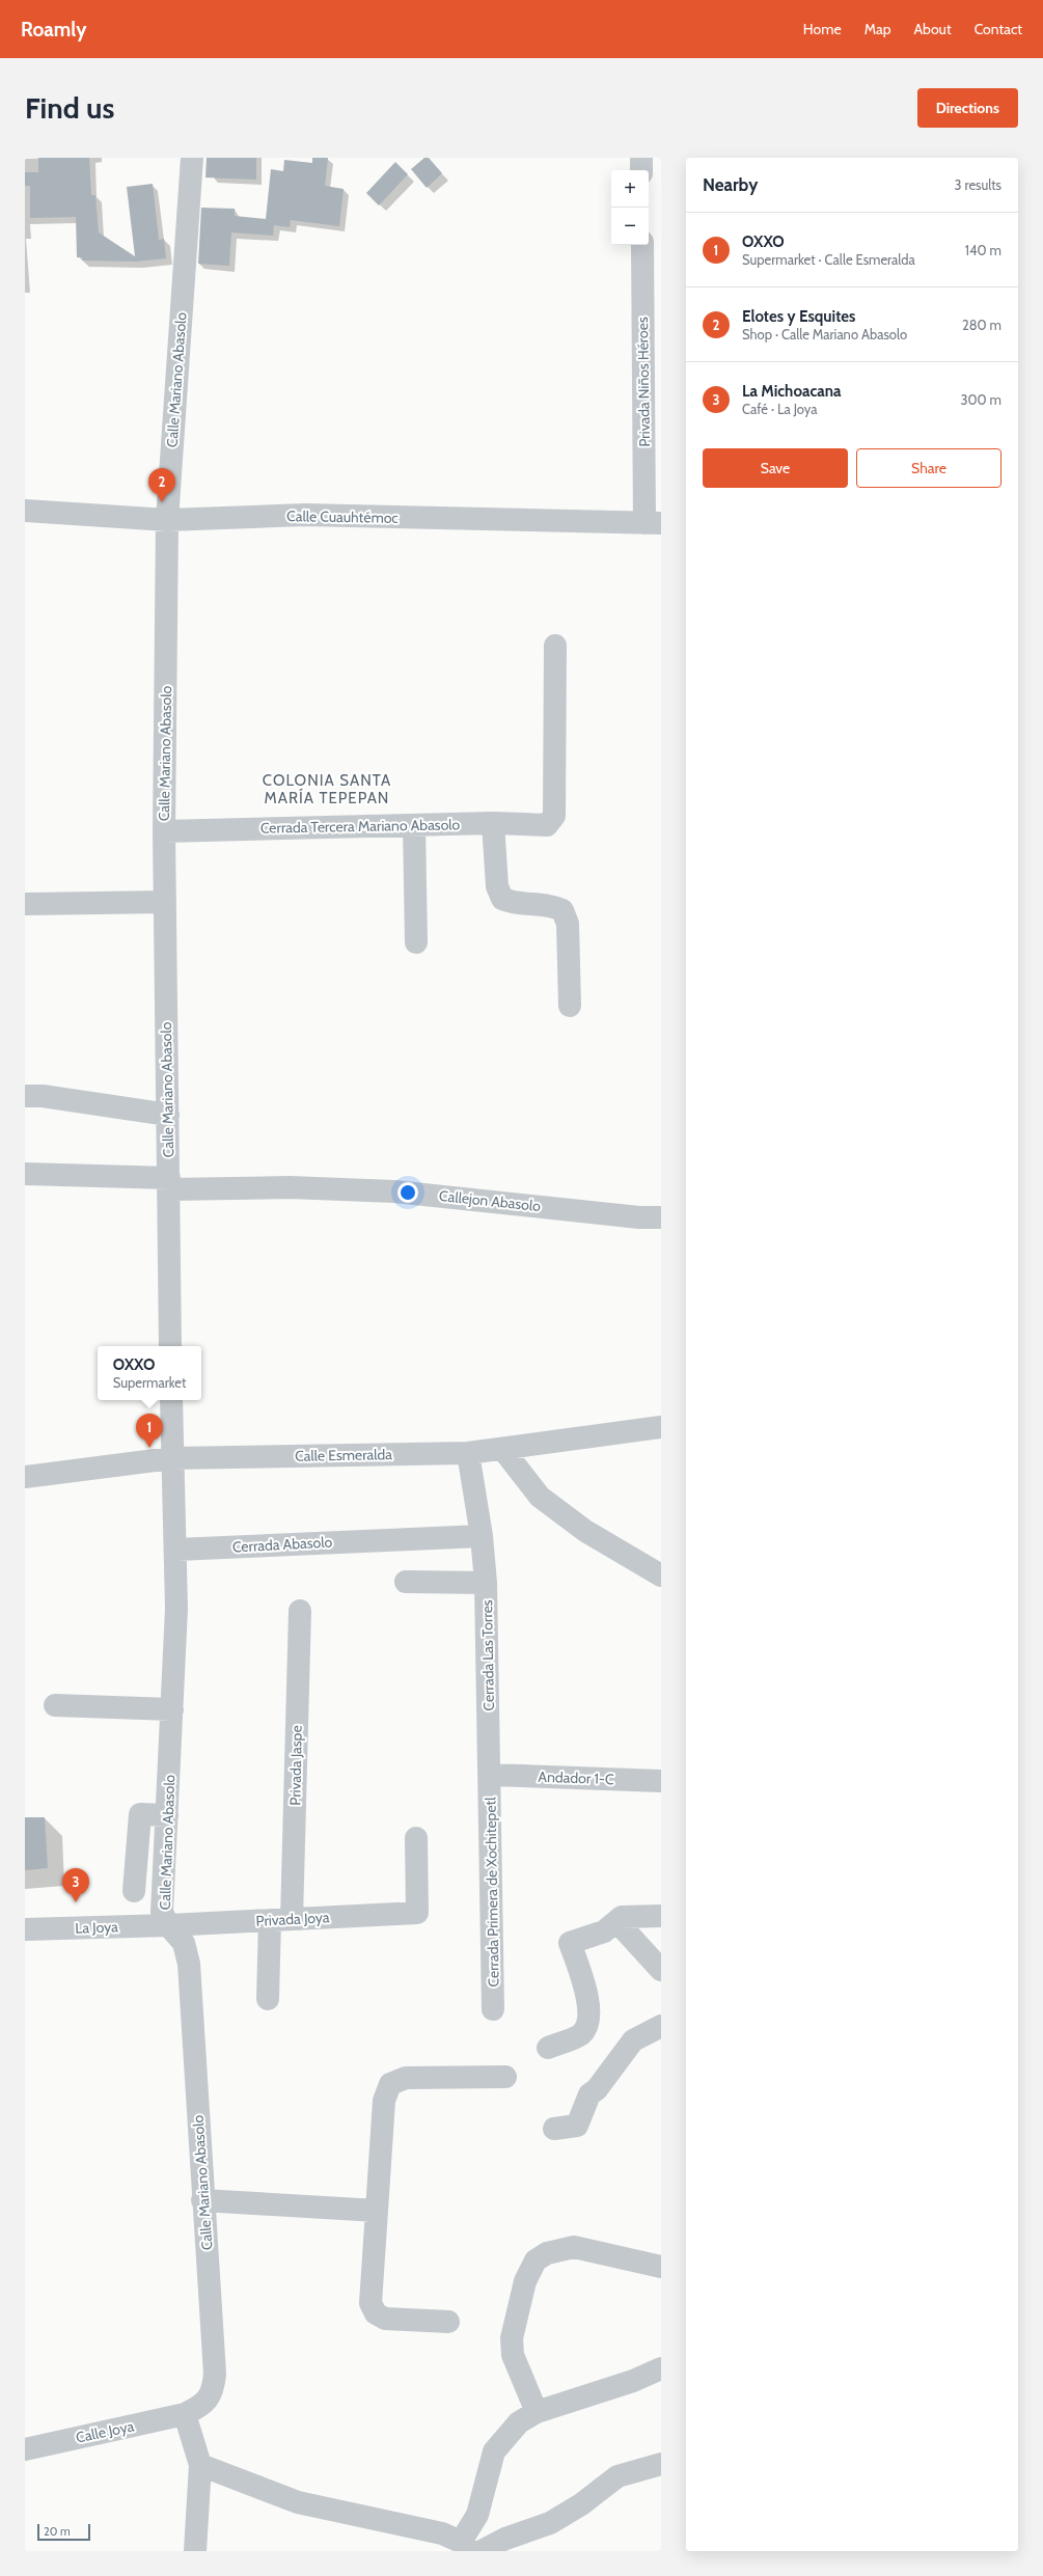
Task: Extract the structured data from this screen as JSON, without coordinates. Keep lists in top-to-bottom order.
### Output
{
  "streets": {
    "street": [
      "Calle Mariano Abasolo",
      "Privada Niños Héroes",
      "Calle Cuauhtémoc",
      "Cerrada Tercera Mariano Abasolo",
      "Callejon Abasolo",
      "Calle Esmeralda",
      "Cerrada Abasolo",
      "Cerrada Las Torres",
      "Privada Jaspe",
      "Andador 1-C",
      "Cerrada Primera de Xochitepetl",
      "Privada Joya",
      "La Joya",
      "Calle Joya"
    ]
  },
  "crossings": [
    ["Calle Mariano Abasolo", "Calle Cuauhtémoc"],
    ["Calle Mariano Abasolo", "Cerrada Tercera Mariano Abasolo"],
    ["Calle Mariano Abasolo", "Callejon Abasolo"],
    ["Calle Mariano Abasolo", "Calle Esmeralda"],
    ["Calle Mariano Abasolo", "Cerrada Abasolo"],
    ["Calle Mariano Abasolo", "Privada Joya"],
    ["Calle Mariano Abasolo", "La Joya"],
    ["Calle Mariano Abasolo", "Calle Joya"],
    ["Privada Niños Héroes", "Calle Cuauhtémoc"],
    ["Calle Esmeralda", "Cerrada Las Torres"],
    ["Cerrada Abasolo", "Cerrada Las Torres"],
    ["Cerrada Las Torres", "Andador 1-C"],
    ["Cerrada Las Torres", "Cerrada Primera de Xochitepetl"],
    ["Privada Jaspe", "Privada Joya"],
    ["Andador 1-C", "Cerrada Primera de Xochitepetl"],
    ["Privada Joya", "La Joya"]
  ],
  "districts": ["COLONIA SANTA MARÍA TEPEPAN"],
  "scale_bar": "20 m",
  "page": {
    "header": "Roamly",
    "nav": [
      "Home",
      "Map",
      "About",
      "Contact"
    ],
    "buttons": [
      "Directions",
      ["Save", "Share"]
    ],
    "title": "Find us",
    "heading": ["Nearby", "3 results"],
    "map_buttons": ["+", "−"],
    "list": [
      {
        "mark": "1",
        "name": "OXXO",
        "note": "Supermarket · Calle Esmeralda",
        "value": "140 m"
      },
      {
        "mark": "2",
        "name": "Elotes y Esquites",
        "note": "Shop · Calle Mariano Abasolo",
        "value": "280 m"
      },
      {
        "mark": "3",
        "name": "La Michoacana",
        "note": "Café · La Joya",
        "value": "300 m"
      }
    ],
    "pins": ["2", "1", "3"],
    "popup": ["OXXO", "Supermarket"],
    "scale": "20 m"
  }
}
